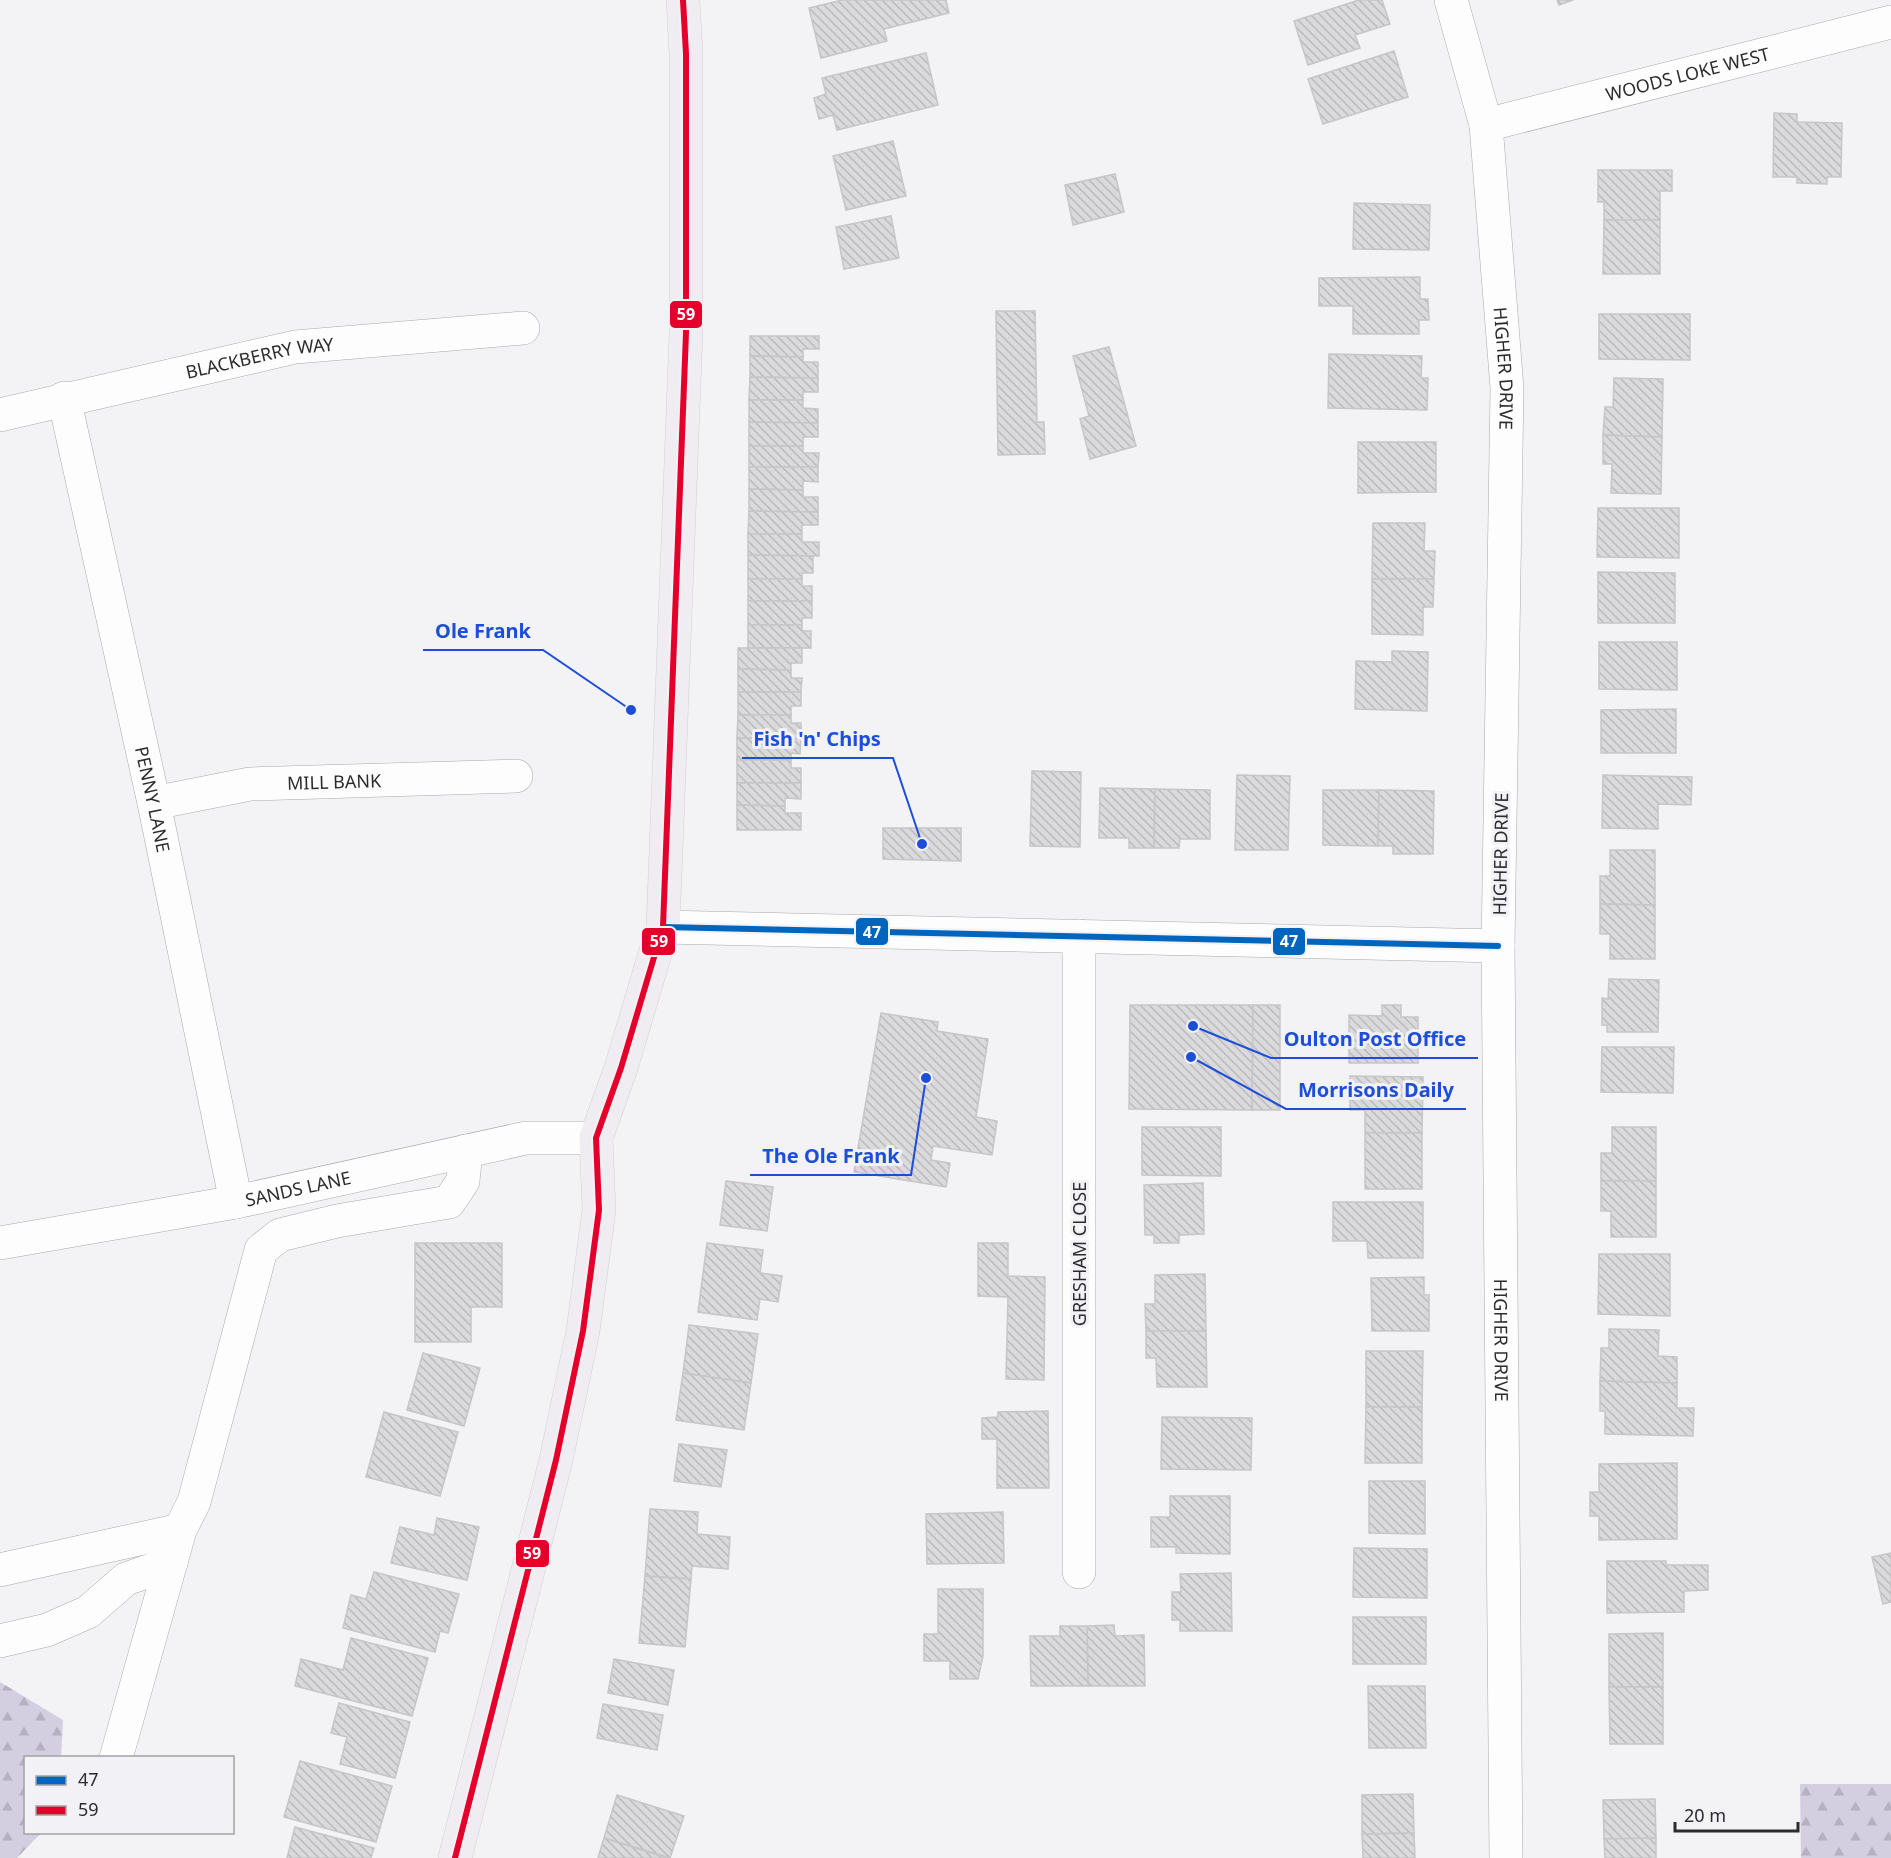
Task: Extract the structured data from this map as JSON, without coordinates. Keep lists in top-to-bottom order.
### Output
{
  "streets": {
    "street": [
      "WOODS LOKE WEST",
      "BLACKBERRY WAY",
      "HIGHER DRIVE",
      "MILL BANK",
      "PENNY LANE",
      "SANDS LANE",
      "GRESHAM CLOSE"
    ]
  },
  "crossings": [
    ["WOODS LOKE WEST", "HIGHER DRIVE"],
    ["BLACKBERRY WAY", "PENNY LANE"],
    ["MILL BANK", "PENNY LANE"],
    ["PENNY LANE", "SANDS LANE"]
  ],
  "places": [
    "Ole Frank",
    "Fish 'n' Chips",
    "Oulton Post Office",
    "Morrisons Daily",
    "The Ole Frank"
  ],
  "lines": ["transit line 59", "transit line 47"],
  "legend": ["47", "59"],
  "scale_bar": "20 m"
}
